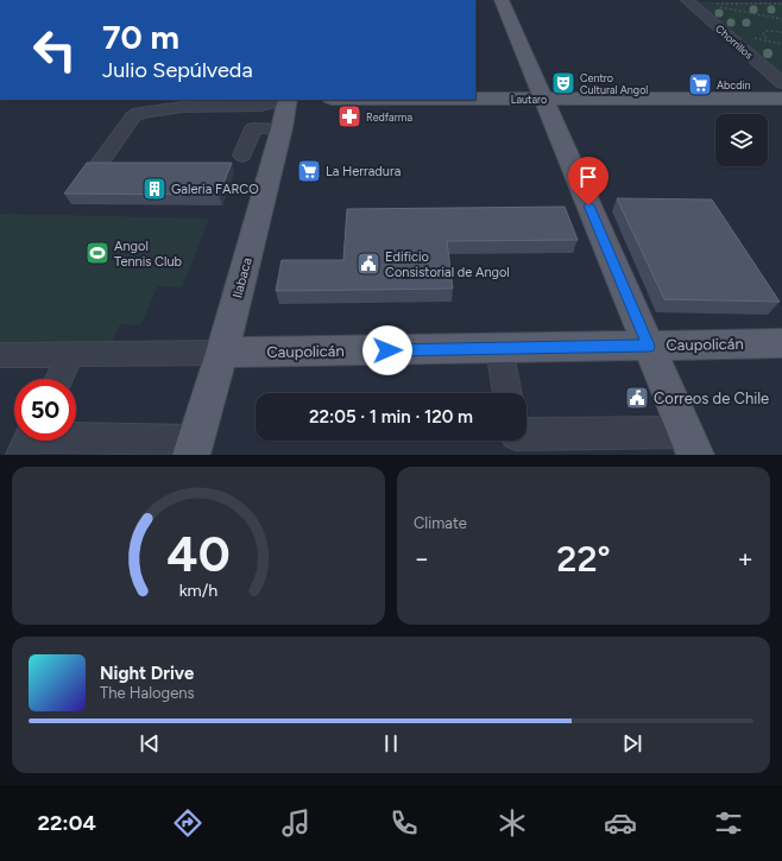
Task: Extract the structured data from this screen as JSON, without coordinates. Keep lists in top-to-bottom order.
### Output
{
  "streets": {
    "main road": ["Lautaro", "Ilabaca", "Caupolicán"],
    "street": ["Chorrillos"]
  },
  "crossings": [
    ["Ilabaca", "Caupolicán"]
  ],
  "places": {
    "theatre": ["Centro Cultural Angol"],
    "supermarket": ["Abcdin", "La Herradura"],
    "pharmacy": ["Redfarma"],
    "building": ["Galeria FARCO"],
    "sports": ["Angol Tennis Club"],
    "public building": ["Edificio Consistorial de Angol", "Correos de Chile"]
  },
  "page": {
    "turn": ["70 m", "Julio Sepúlveda"],
    "limit": "50",
    "trip": "22:05 · 1 min · 120 m",
    "tile": "Climate",
    "heat": ["−", "22°", "+"],
    "song": ["Night Drive", "The Halogens"],
    "tabs": "22:04",
    "gauge": ["40", "km/h"]
  }
}
